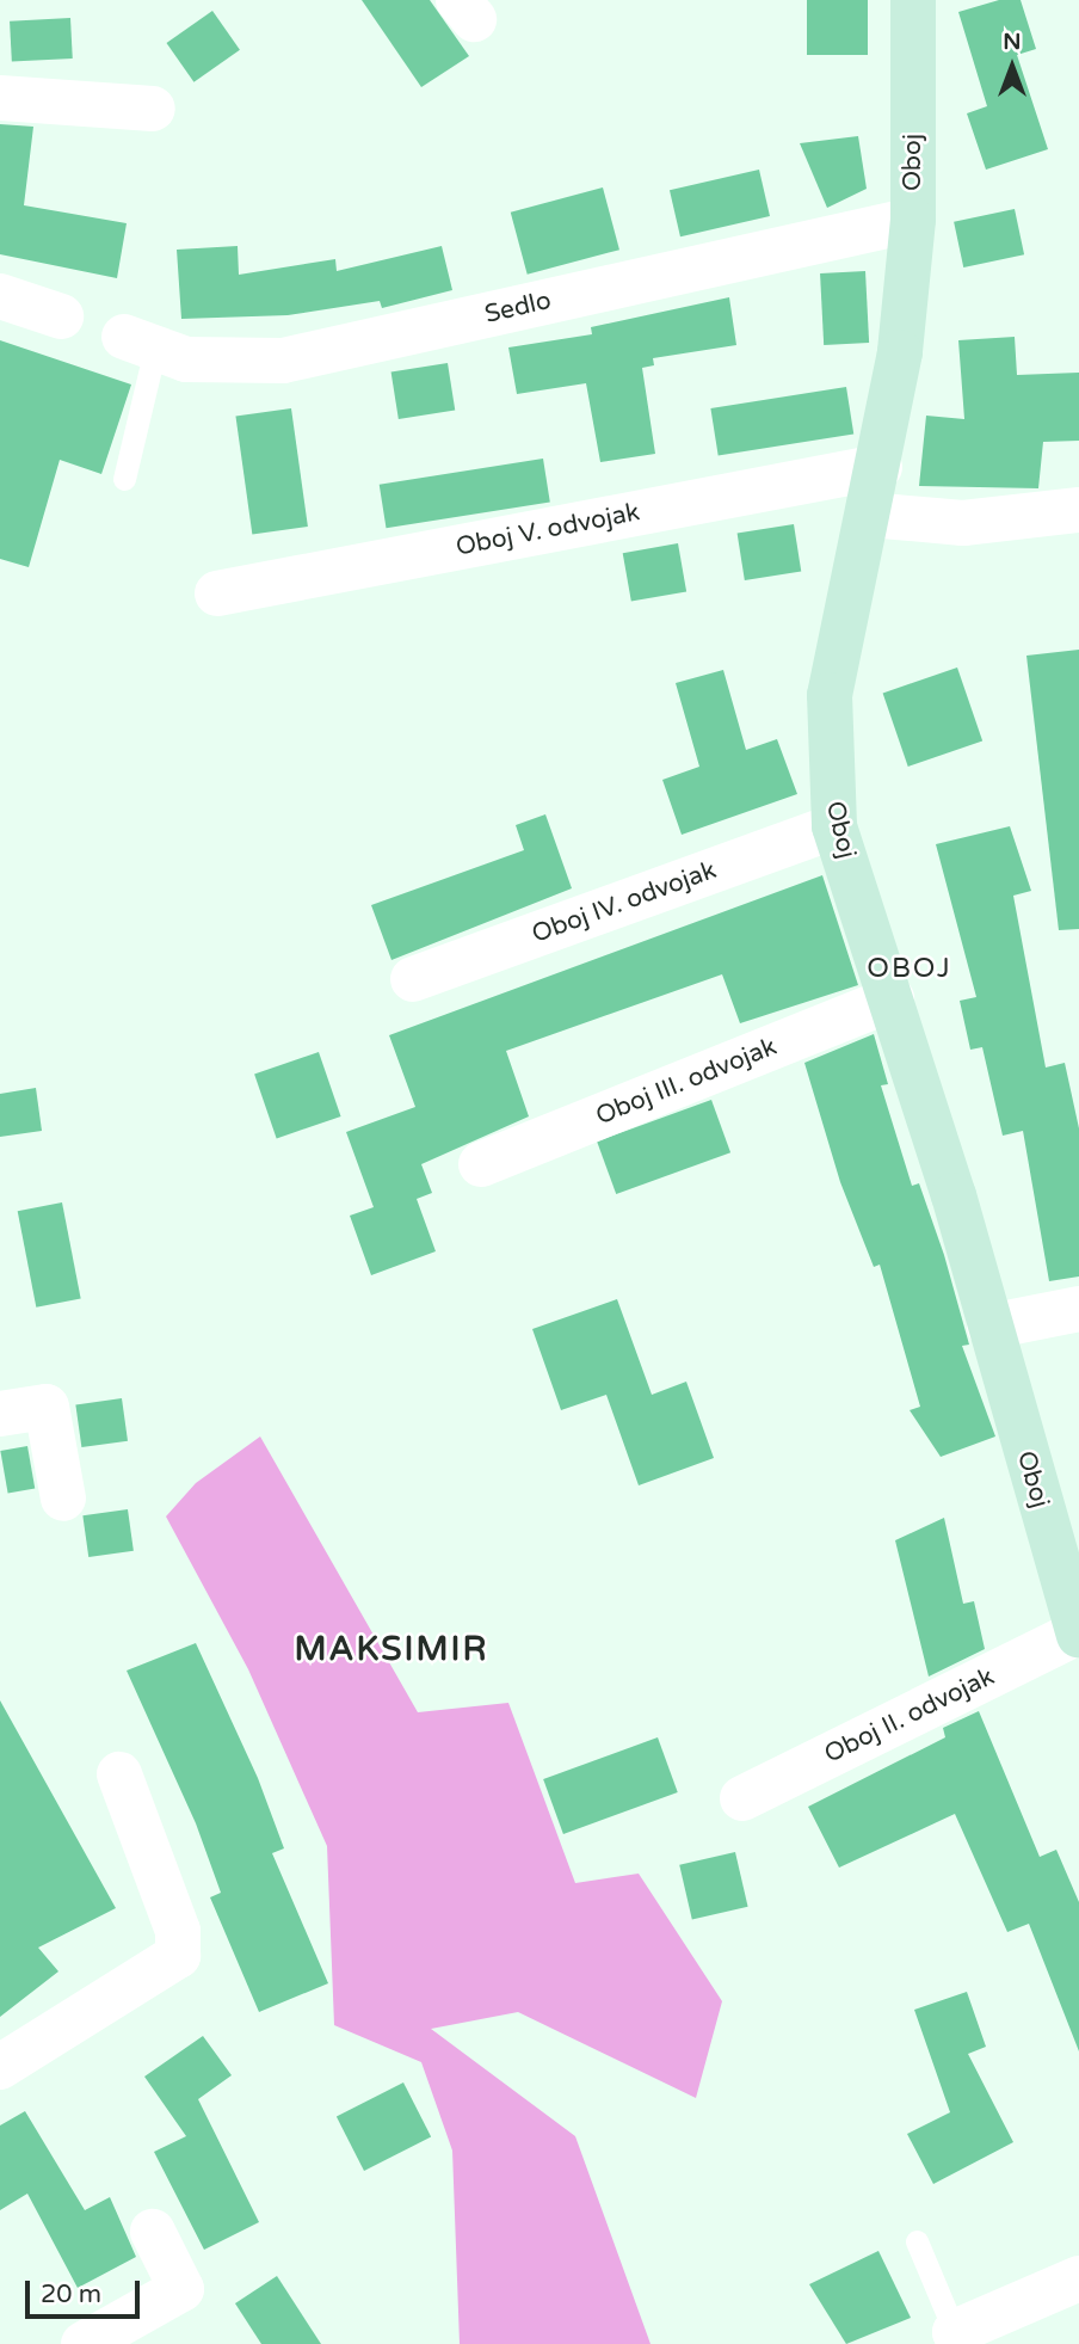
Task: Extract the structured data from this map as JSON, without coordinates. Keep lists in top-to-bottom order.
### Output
{
  "streets": {
    "street": [
      "Oboj",
      "Sedlo",
      "Oboj V. odvojak",
      "Oboj IV. odvojak",
      "Oboj III. odvojak",
      "Oboj II. odvojak"
    ]
  },
  "crossings": [
    ["Oboj", "Sedlo"],
    ["Oboj", "Oboj V. odvojak"],
    ["Oboj", "Oboj IV. odvojak"],
    ["Oboj", "Oboj III. odvojak"],
    ["Oboj", "Oboj II. odvojak"]
  ],
  "districts": ["OBOJ", "MAKSIMIR"],
  "scale_bar": "20 m",
  "north": "top"
}
